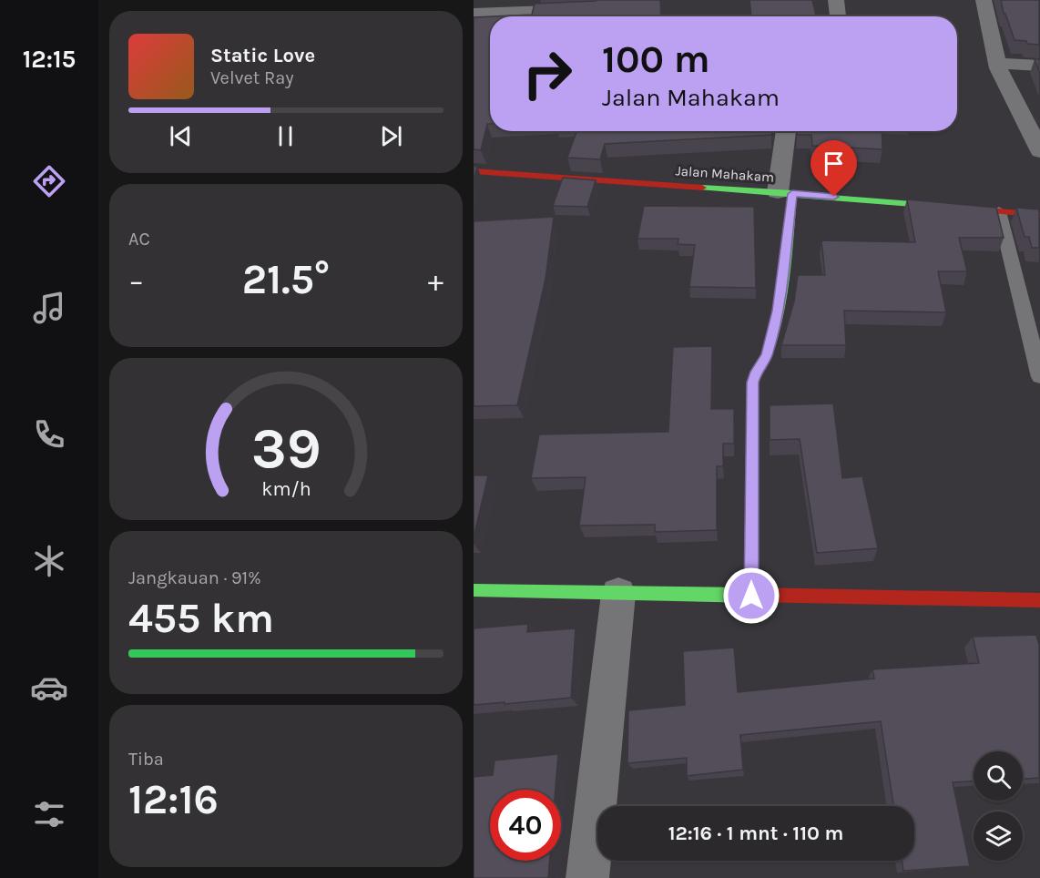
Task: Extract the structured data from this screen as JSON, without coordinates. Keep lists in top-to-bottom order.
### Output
{
  "streets": {
    "street": ["Jalan Mahakam"]
  },
  "page": {
    "tabs": "12:15",
    "turn": ["100 m", "Jalan Mahakam"],
    "song": ["Static Love", "Velvet Ray"],
    "tile": [
      "AC",
      ["Jangkauan · 91%", "455 km"],
      ["Tiba", "12:16"]
    ],
    "heat": ["−", "21.5°", "+"],
    "limit": "40",
    "trip": "12:16 · 1 mnt · 110 m",
    "gauge": ["39", "km/h"]
  }
}
